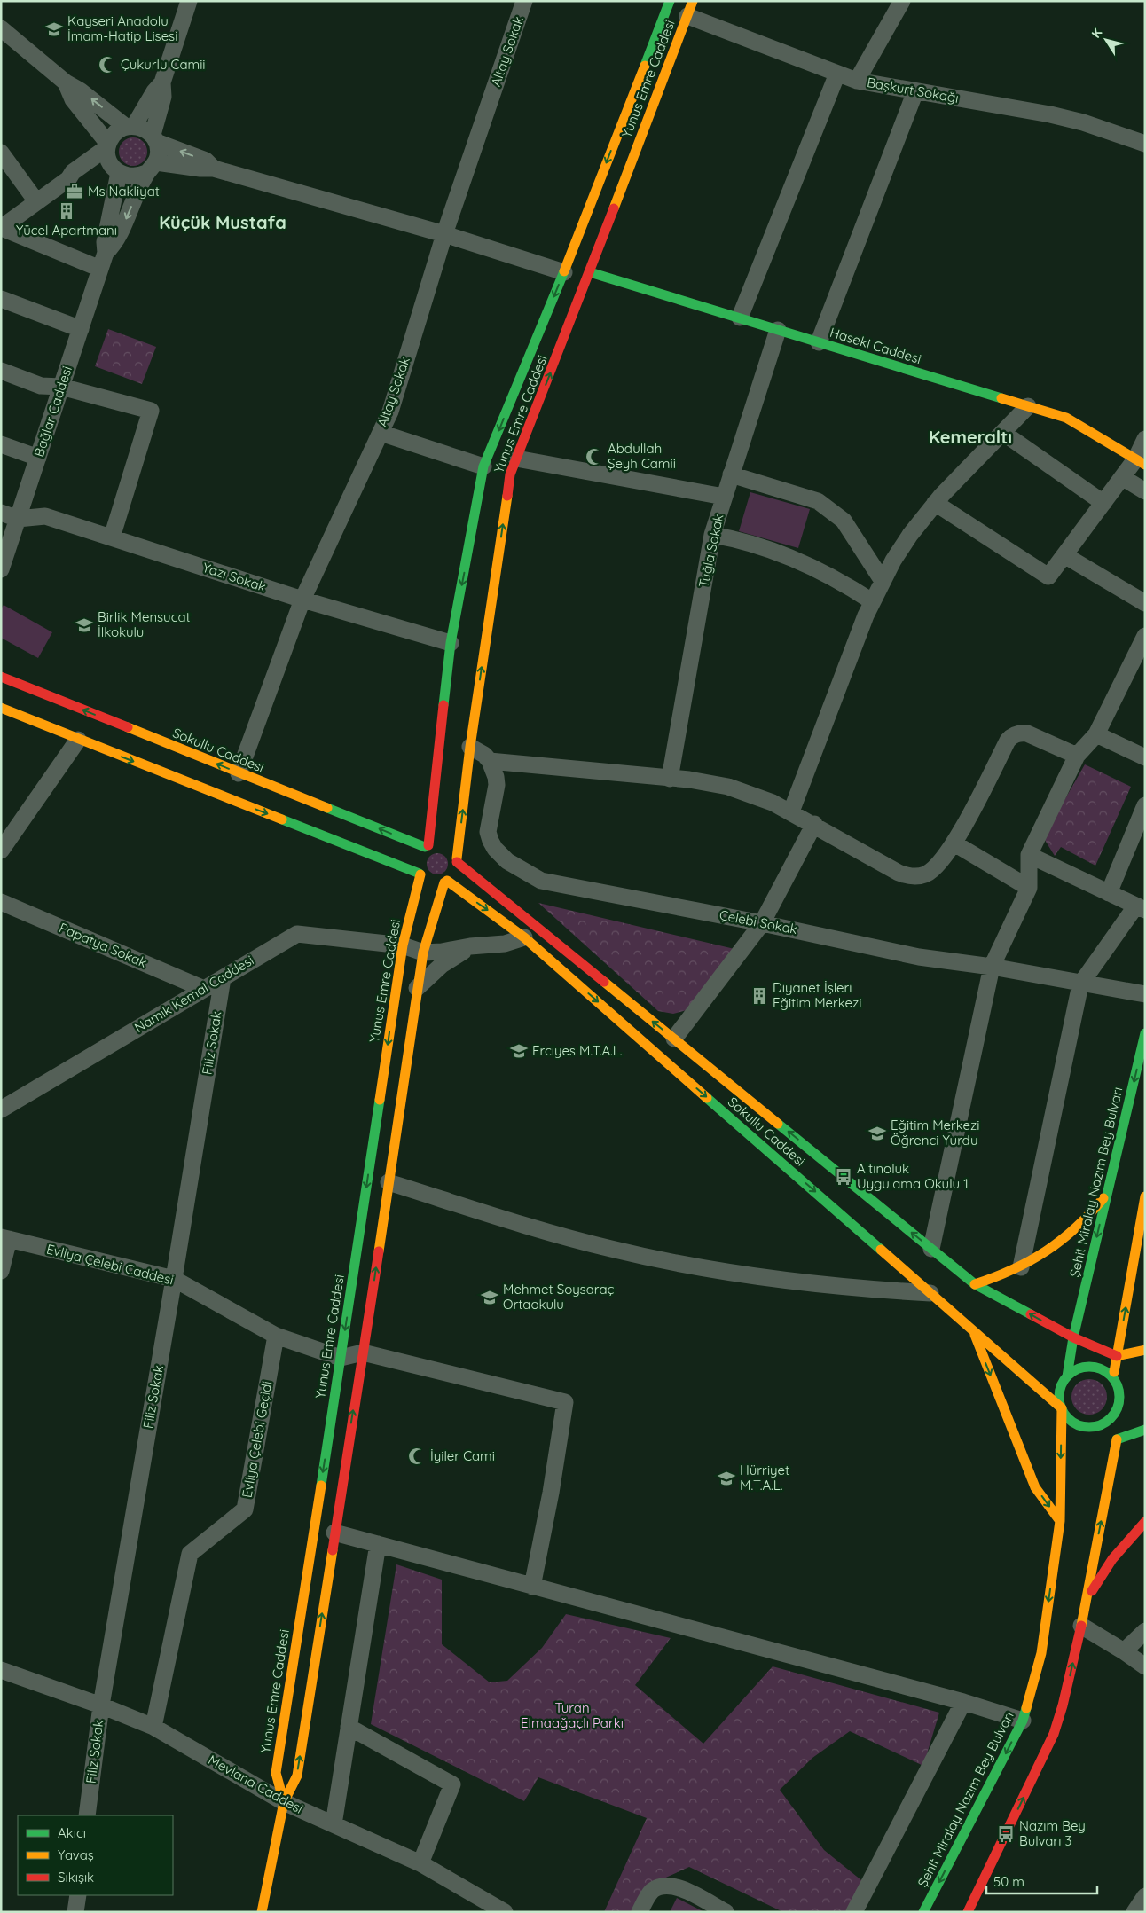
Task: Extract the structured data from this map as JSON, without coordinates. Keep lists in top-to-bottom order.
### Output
{
  "streets": {
    "main road": [
      "Yunus Emre Caddesi",
      "Haseki Caddesi",
      "Sokullu Caddesi",
      "Şehit Miralay Nazım Bey Bulvarı"
    ],
    "street": [
      "Altay Sokak",
      "Başkurt Sokağı",
      "Bağlar Caddesi",
      "Tuğla Sokak",
      "Yazı Sokak",
      "Çelebi Sokak",
      "Papatya Sokak",
      "Namık Kemal Caddesi",
      "Filiz Sokak",
      "Evliya Çelebi Caddesi",
      "Evliya Çelebi Geçidi",
      "Mevlana Caddesi"
    ]
  },
  "crossings": [
    ["Altay Sokak", "Yazı Sokak"],
    ["Altay Sokak", "Sokullu Caddesi"],
    ["Yunus Emre Caddesi", "Başkurt Sokağı"],
    ["Yunus Emre Caddesi", "Haseki Caddesi"],
    ["Yunus Emre Caddesi", "Yazı Sokak"],
    ["Yunus Emre Caddesi", "Sokullu Caddesi"],
    ["Yunus Emre Caddesi", "Namık Kemal Caddesi"],
    ["Yunus Emre Caddesi", "Evliya Çelebi Caddesi"],
    ["Yunus Emre Caddesi", "Mevlana Caddesi"],
    ["Haseki Caddesi", "Tuğla Sokak"],
    ["Bağlar Caddesi", "Yazı Sokak"],
    ["Sokullu Caddesi", "Şehit Miralay Nazım Bey Bulvarı"],
    ["Papatya Sokak", "Namık Kemal Caddesi"],
    ["Namık Kemal Caddesi", "Filiz Sokak"],
    ["Filiz Sokak", "Evliya Çelebi Caddesi"],
    ["Filiz Sokak", "Mevlana Caddesi"],
    ["Evliya Çelebi Caddesi", "Evliya Çelebi Geçidi"],
    ["Evliya Çelebi Geçidi", "Mevlana Caddesi"]
  ],
  "districts": ["Küçük Mustafa", "Kemeraltı"],
  "parks": ["Turan Elmaağaçlı Parkı"],
  "places": {
    "school or university": [
      "Kayseri Anadolu İmam-Hatip Lisesi",
      "Birlik Mensucat İlkokulu",
      "Erciyes M.T.A.L.",
      "Eğitim Merkezi Öğrenci Yurdu",
      "Mehmet Soysaraç Ortaokulu",
      "Hürriyet M.T.A.L."
    ],
    "mosque": ["Çukurlu Camii", "Abdullah Şeyh Camii", "İyiler Cami"],
    "office": ["Ms Nakliyat"],
    "building": ["Yücel Apartmanı", "Diyanet İşleri Eğitim Merkezi"],
    "bus stop": ["Altınoluk Uygulama Okulu 1", "Nazım Bey Bulvarı 3"]
  },
  "legend": ["Akıcı", "Yavaş", "Sıkışık"],
  "scale_bar": "50 m",
  "north": "top left"
}
